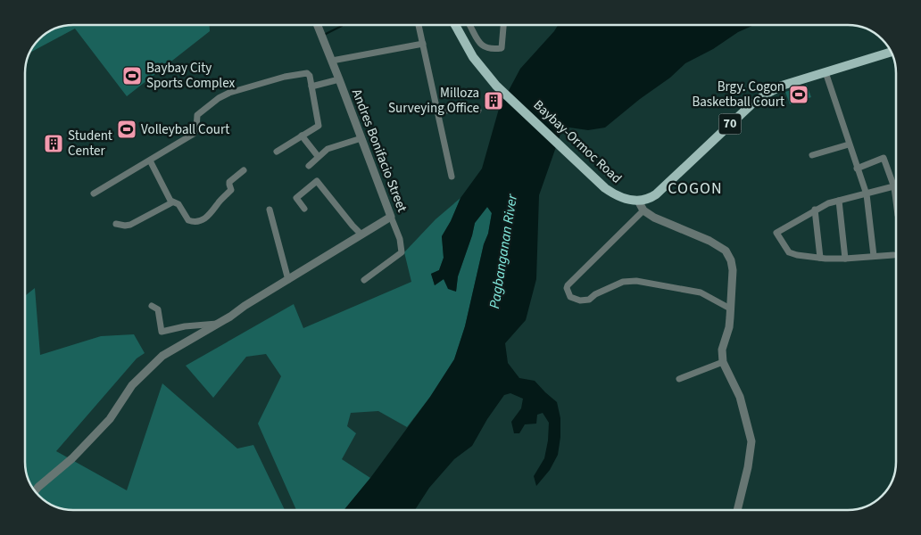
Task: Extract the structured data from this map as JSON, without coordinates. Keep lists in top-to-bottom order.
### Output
{
  "streets": {
    "main road": ["70", "Baybay-Ormoc Road"],
    "street": ["Andres Bonifacio Street"]
  },
  "crossings": [
    ["70", "Baybay-Ormoc Road"]
  ],
  "districts": ["COGON"],
  "water": ["Pagbanganan River"],
  "places": {
    "sports": ["Baybay City Sports Complex", "Brgy. Cogon Basketball Court", "Volleyball Court"],
    "building": ["Milloza Surveying Office", "Student Center"]
  }
}
